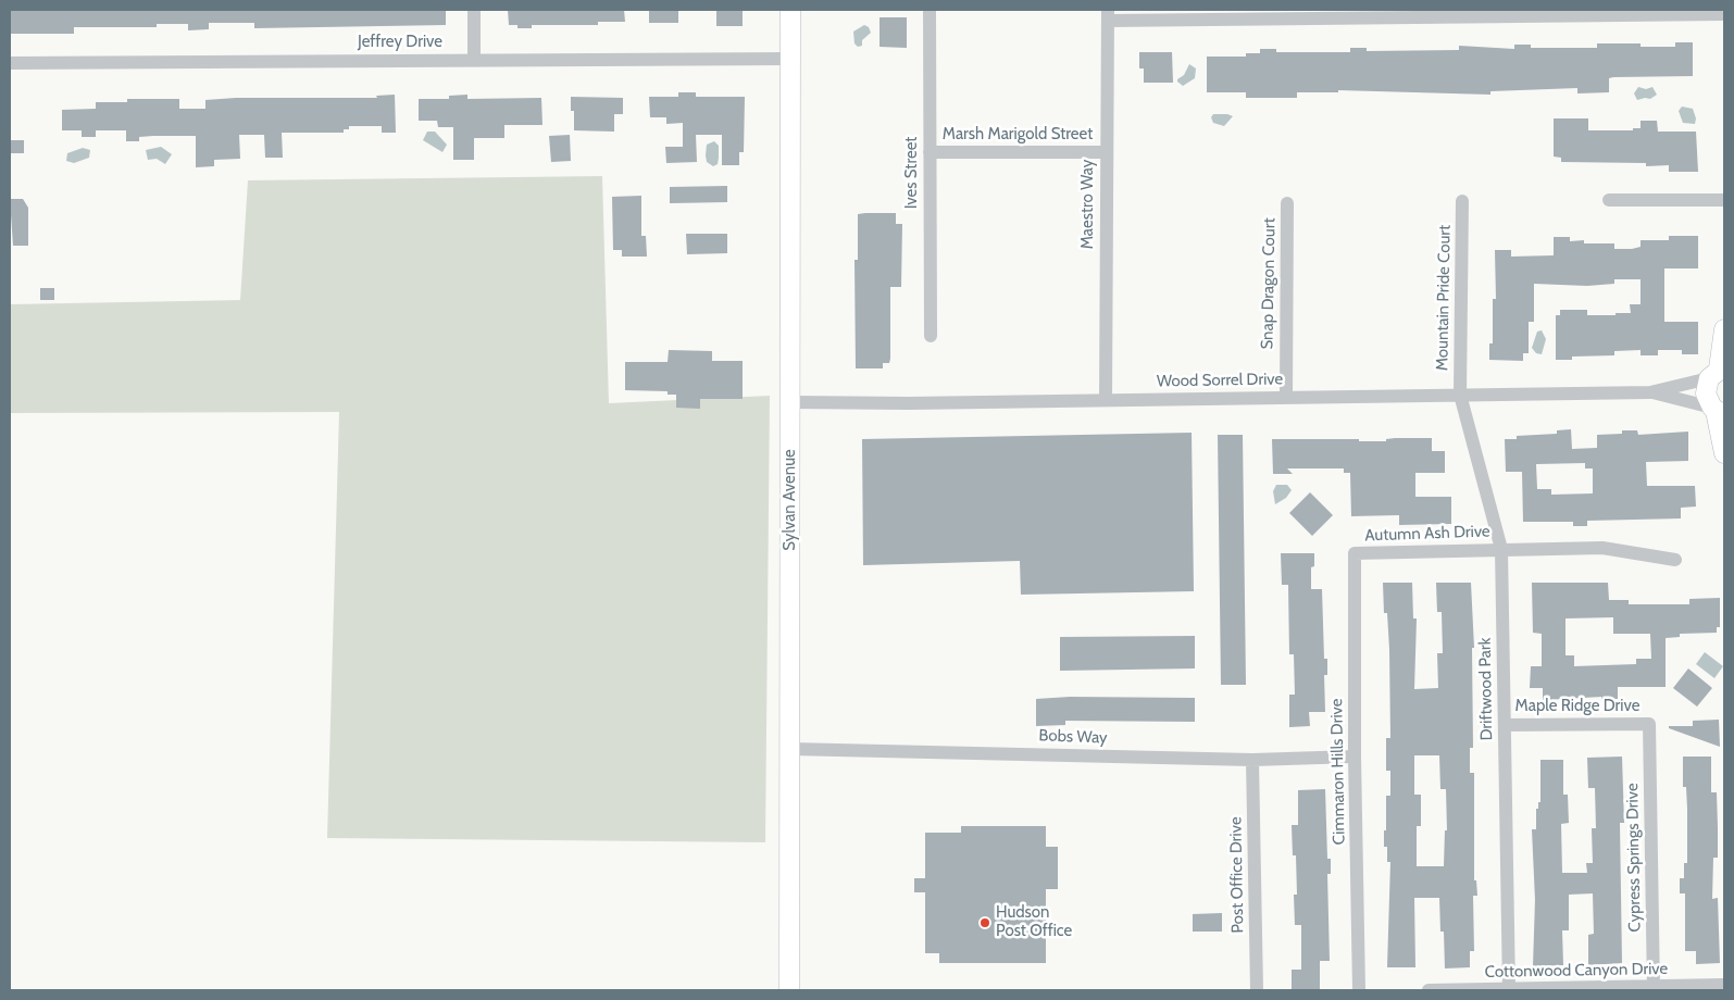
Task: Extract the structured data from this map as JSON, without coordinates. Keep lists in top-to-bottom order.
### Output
{
  "streets": {
    "main road": ["Sylvan Avenue"],
    "street": [
      "Jeffrey Drive",
      "Marsh Marigold Street",
      "Ives Street",
      "Maestro Way",
      "Snap Dragon Court",
      "Mountain Pride Court",
      "Wood Sorrel Drive",
      "Autumn Ash Drive",
      "Driftwood Park",
      "Maple Ridge Drive",
      "Bobs Way",
      "Cimmaron Hills Drive",
      "Cypress Springs Drive",
      "Post Office Drive",
      "Cottonwood Canyon Drive"
    ]
  },
  "crossings": [
    ["Jeffrey Drive", "Sylvan Avenue"],
    ["Marsh Marigold Street", "Ives Street"],
    ["Marsh Marigold Street", "Maestro Way"],
    ["Maestro Way", "Wood Sorrel Drive"],
    ["Snap Dragon Court", "Wood Sorrel Drive"],
    ["Mountain Pride Court", "Wood Sorrel Drive"],
    ["Mountain Pride Court", "Driftwood Park"],
    ["Wood Sorrel Drive", "Sylvan Avenue"],
    ["Wood Sorrel Drive", "Driftwood Park"],
    ["Sylvan Avenue", "Bobs Way"],
    ["Autumn Ash Drive", "Driftwood Park"],
    ["Autumn Ash Drive", "Cimmaron Hills Drive"],
    ["Driftwood Park", "Maple Ridge Drive"],
    ["Driftwood Park", "Cottonwood Canyon Drive"],
    ["Maple Ridge Drive", "Cypress Springs Drive"],
    ["Bobs Way", "Cimmaron Hills Drive"],
    ["Bobs Way", "Post Office Drive"],
    ["Cypress Springs Drive", "Cottonwood Canyon Drive"]
  ],
  "places": ["Hudson Post Office"]
}
